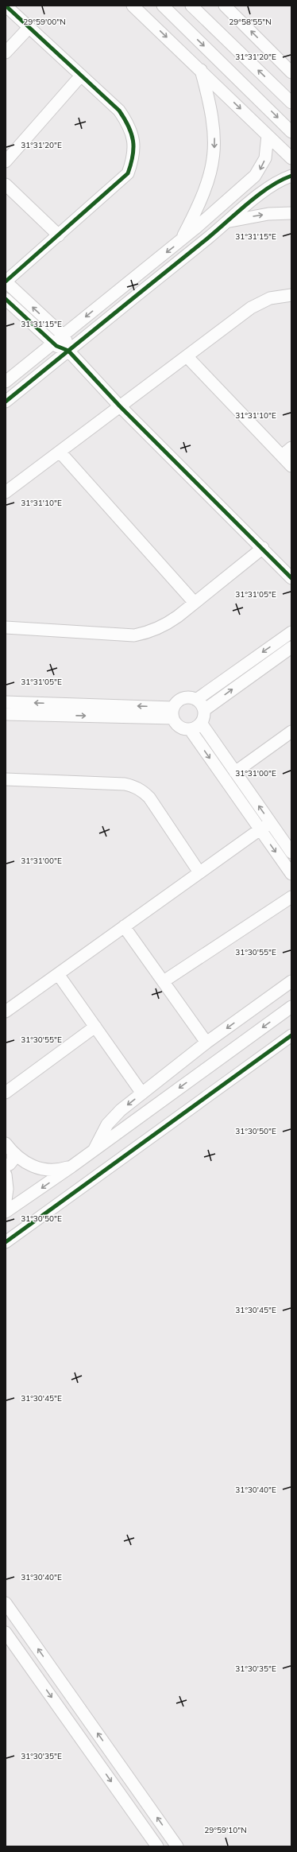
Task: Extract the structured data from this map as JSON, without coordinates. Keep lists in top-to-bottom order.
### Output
{
  "coordinates": [
    "29°59'00\"N",
    "29°58'55\"N",
    "31°31'20\"E",
    "31°31'15\"E",
    "31°31'10\"E",
    "31°31'05\"E",
    "31°31'00\"E",
    "31°30'55\"E",
    "31°30'50\"E",
    "31°30'45\"E",
    "31°30'40\"E",
    "31°30'35\"E",
    "29°59'10\"N"
  ]
}
